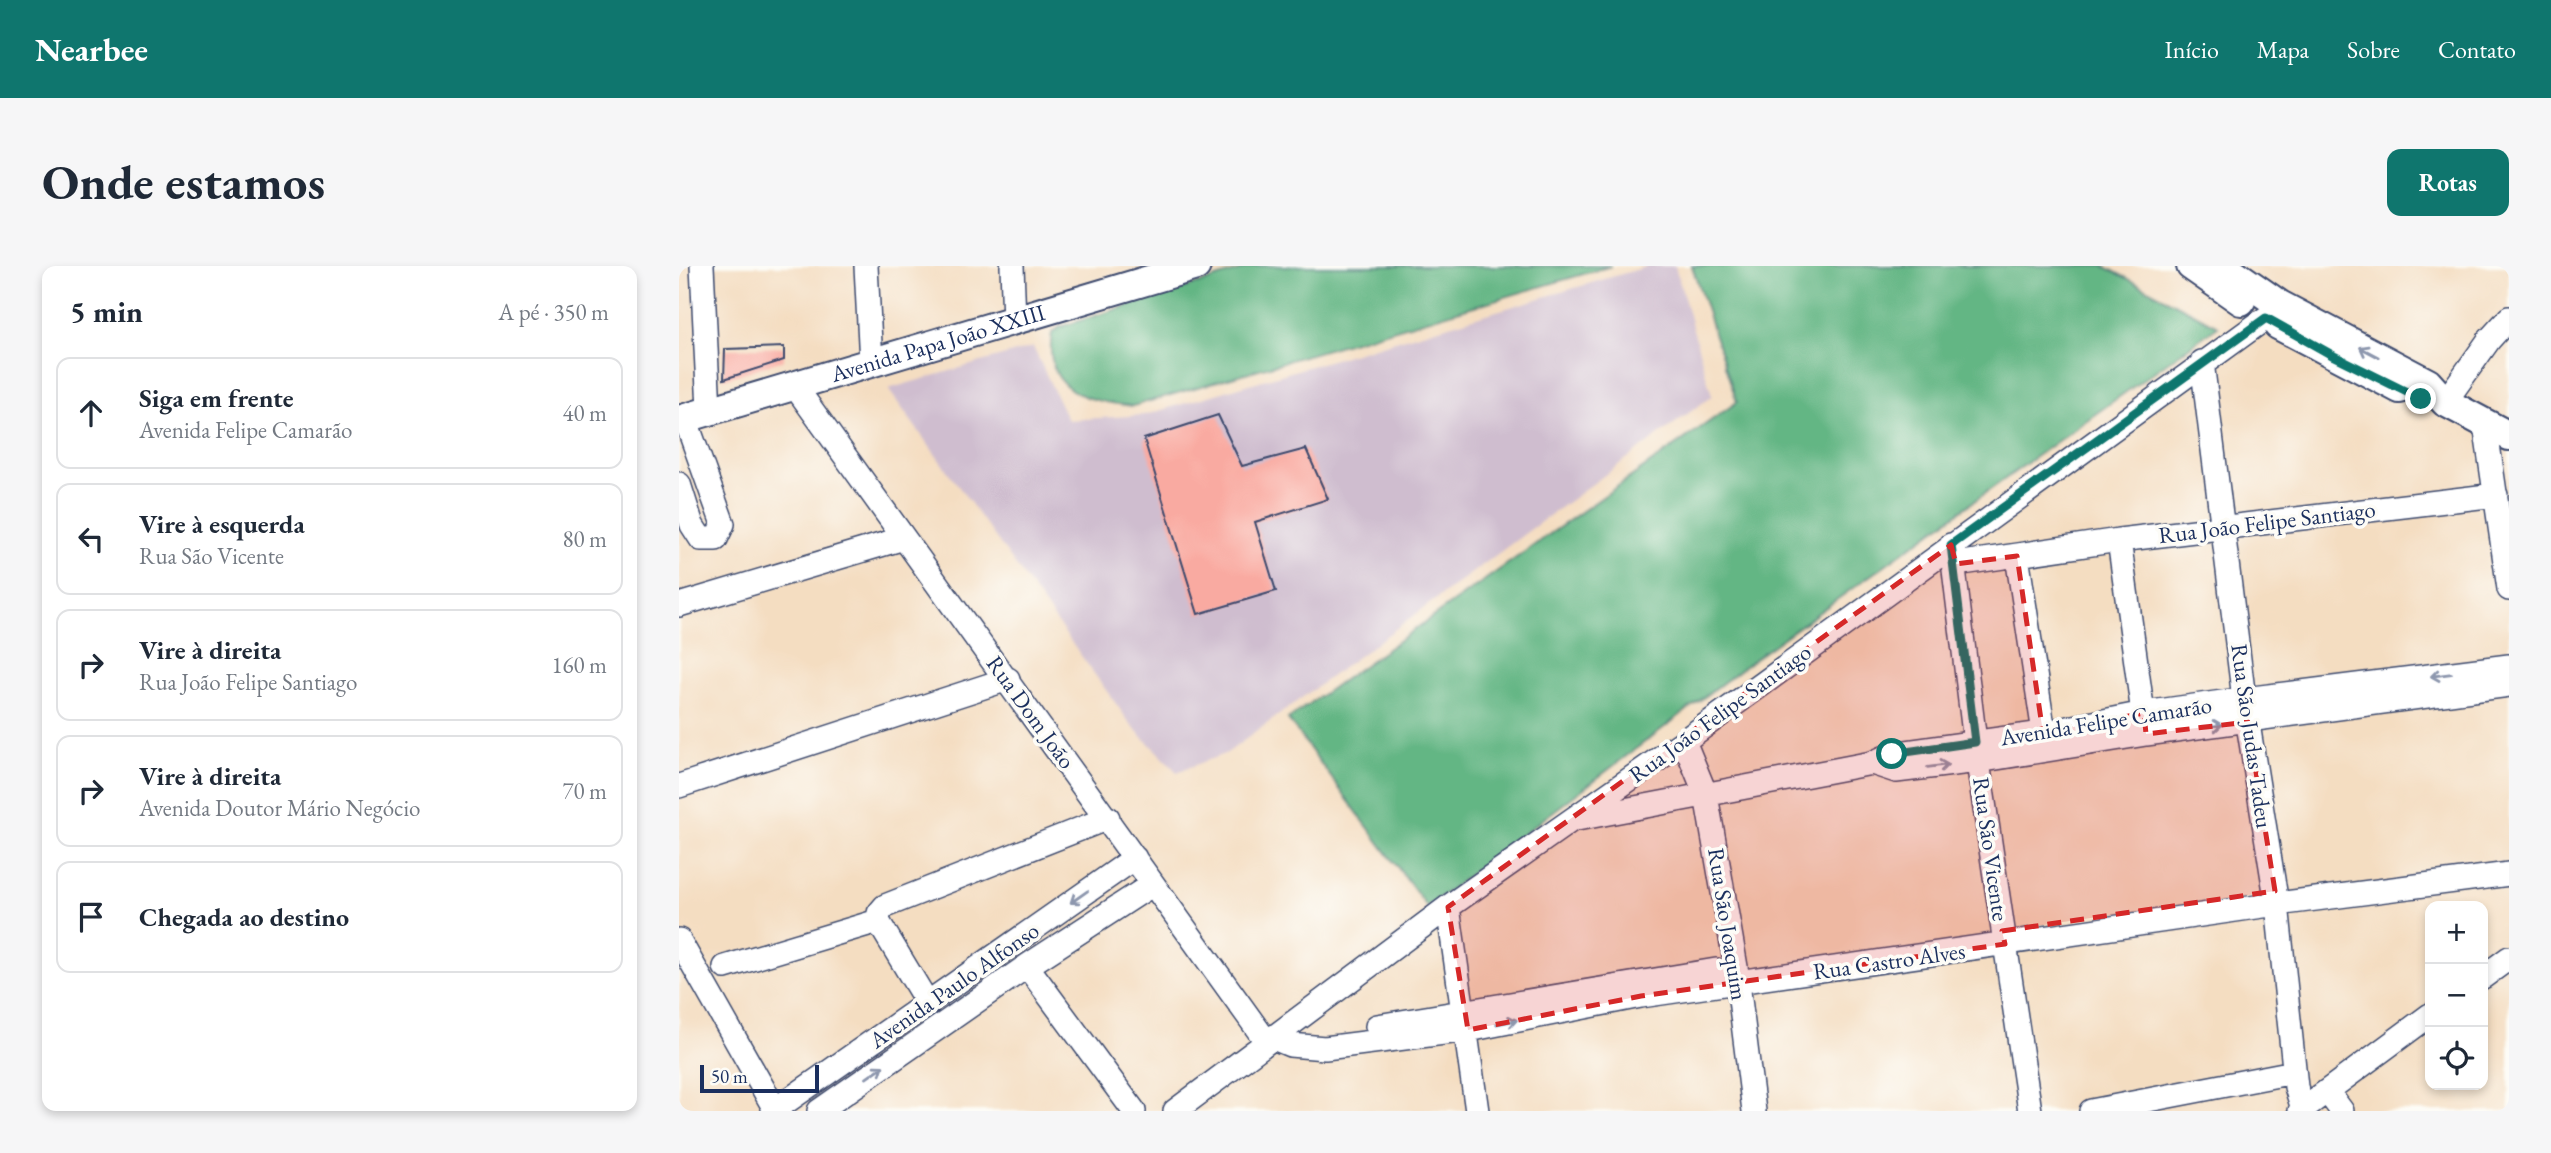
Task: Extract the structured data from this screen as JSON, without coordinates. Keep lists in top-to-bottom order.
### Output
{
  "streets": {
    "main road": ["Avenida Papa João XXIII"],
    "street": [
      "Rua João Felipe Santiago",
      "Rua Dom João",
      "Avenida Felipe Camarão",
      "Rua São Judas Tadeu",
      "Rua São Vicente",
      "Rua São Joaquim",
      "Rua Castro Alves",
      "Avenida Paulo Alfonso"
    ]
  },
  "crossings": [
    ["Avenida Papa João XXIII", "Rua Dom João"],
    ["Rua João Felipe Santiago", "Rua Dom João"],
    ["Rua João Felipe Santiago", "Avenida Felipe Camarão"],
    ["Rua João Felipe Santiago", "Rua São Judas Tadeu"],
    ["Rua João Felipe Santiago", "Rua São Vicente"],
    ["Rua João Felipe Santiago", "Rua São Joaquim"],
    ["Rua João Felipe Santiago", "Rua Castro Alves"],
    ["Rua Dom João", "Rua Castro Alves"],
    ["Rua Dom João", "Avenida Paulo Alfonso"],
    ["Avenida Felipe Camarão", "Rua São Judas Tadeu"],
    ["Avenida Felipe Camarão", "Rua São Vicente"],
    ["Avenida Felipe Camarão", "Rua São Joaquim"],
    ["Rua São Judas Tadeu", "Rua Castro Alves"],
    ["Rua São Vicente", "Rua Castro Alves"],
    ["Rua São Joaquim", "Rua Castro Alves"]
  ],
  "scale_bar": "50 m",
  "page": {
    "header": "Nearbee",
    "nav": [
      "Início",
      "Mapa",
      "Sobre",
      "Contato"
    ],
    "buttons": "Rotas",
    "title": "Onde estamos",
    "heading": ["5 min", "A pé · 350 m"],
    "list": [
      ["Siga em frente", "Avenida Felipe Camarão", "40 m"],
      ["Vire à esquerda", "Rua São Vicente", "80 m"],
      ["Vire à direita", "Rua João Felipe Santiago", "160 m"],
      ["Vire à direita", "Avenida Doutor Mário Negócio", "70 m"],
      "Chegada ao destino"
    ],
    "map_buttons": ["+", "−"],
    "scale": "50 m"
  }
}
